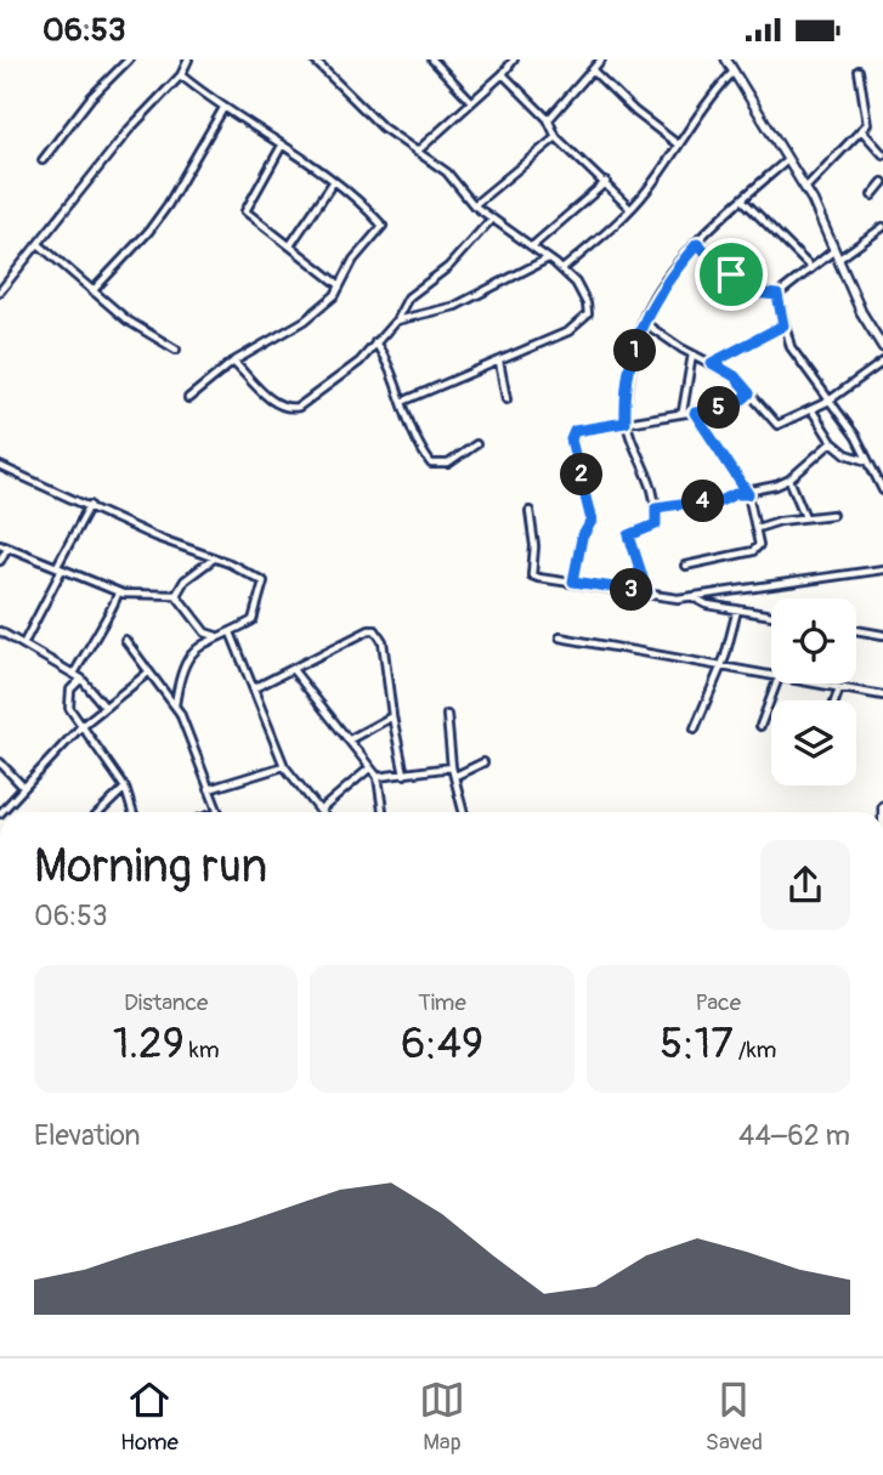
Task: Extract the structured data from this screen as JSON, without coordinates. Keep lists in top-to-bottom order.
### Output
{
  "page": {
    "status": "06:53",
    "pins": [
      "1",
      "5",
      "2",
      "4",
      "3"
    ],
    "heading": ["Morning run", "06:53"],
    "stats": [
      ["Distance", "1.29 km"],
      ["Time", "6:49"],
      ["Pace", "5:17 /km"]
    ],
    "chart": ["Elevation", "44–62 m"],
    "tabs": ["Home", "Map", "Saved"]
  }
}
